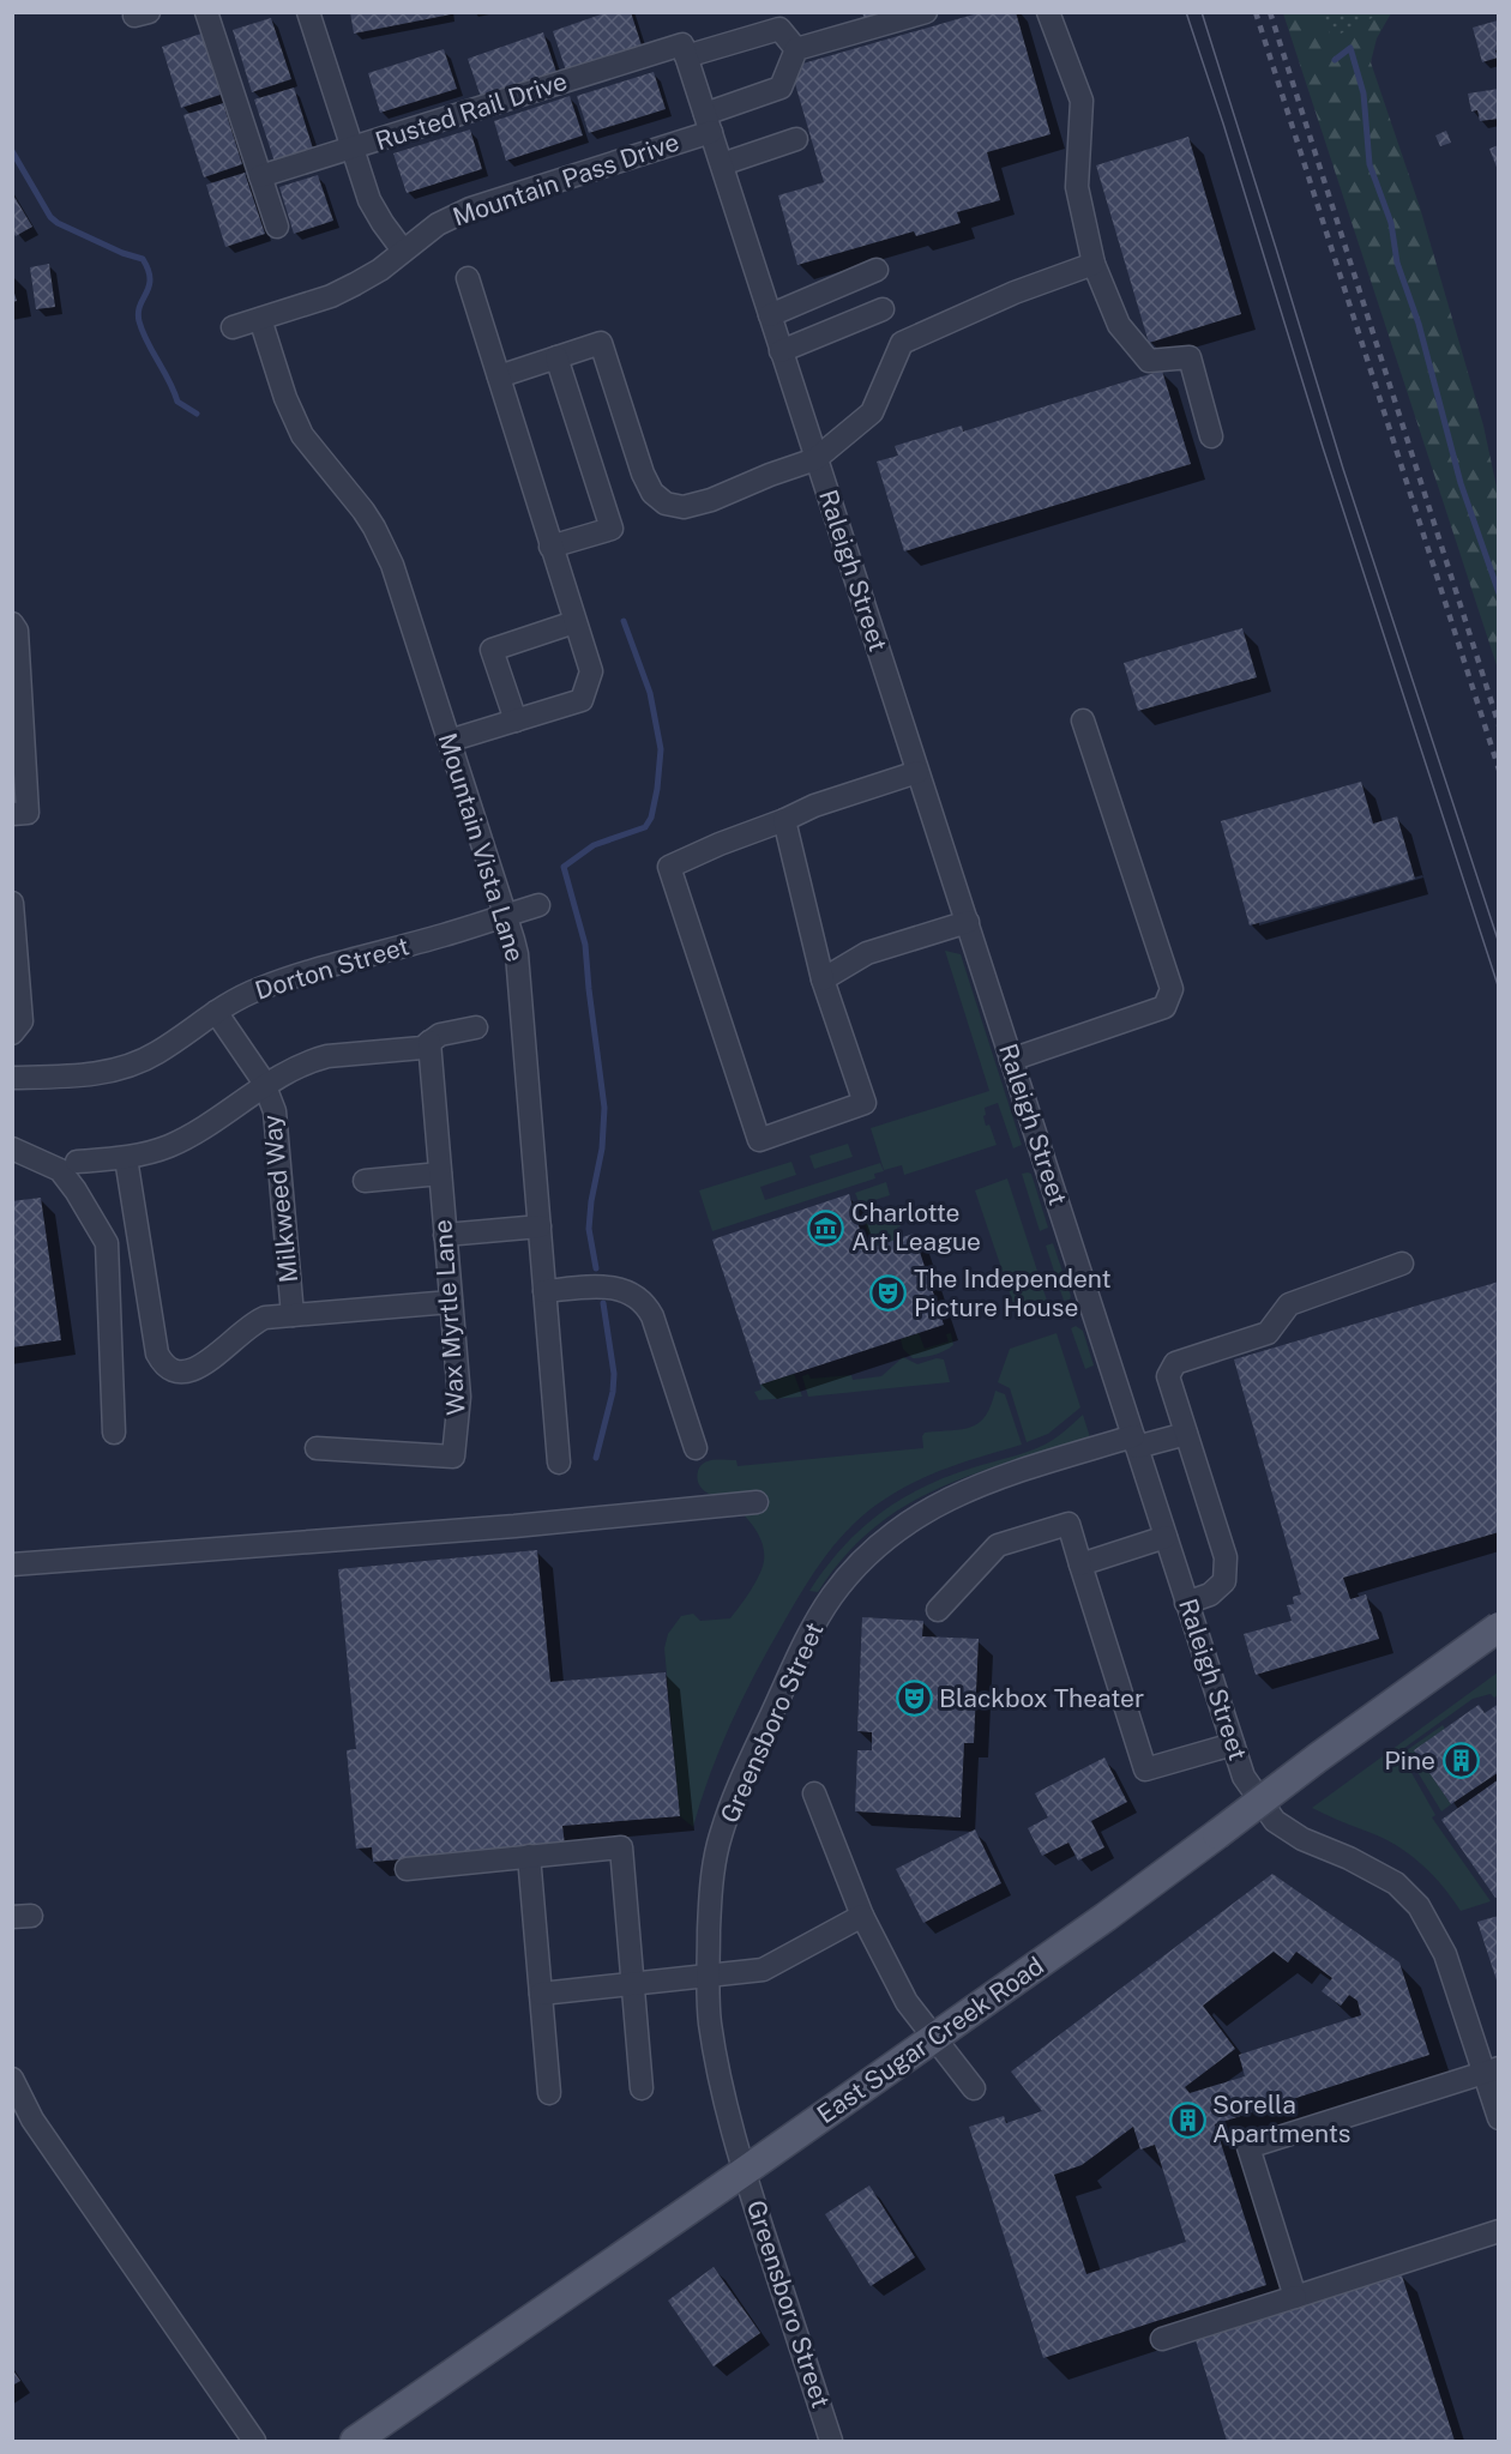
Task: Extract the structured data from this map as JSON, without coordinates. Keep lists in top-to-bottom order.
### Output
{
  "streets": {
    "main road": ["East Sugar Creek Road"],
    "street": [
      "Rusted Rail Drive",
      "Mountain Pass Drive",
      "Raleigh Street",
      "Mountain Vista Lane",
      "Dorton Street",
      "Milkweed Way",
      "Wax Myrtle Lane",
      "Greensboro Street"
    ]
  },
  "crossings": [
    ["Rusted Rail Drive", "Mountain Pass Drive"],
    ["Rusted Rail Drive", "Raleigh Street"],
    ["Mountain Pass Drive", "Raleigh Street"],
    ["Mountain Pass Drive", "Mountain Vista Lane"],
    ["Raleigh Street", "Greensboro Street"],
    ["Mountain Vista Lane", "Dorton Street"],
    ["Dorton Street", "Milkweed Way"],
    ["Greensboro Street", "East Sugar Creek Road"]
  ],
  "places": {
    "museum": ["Charlotte Art League"],
    "theatre": ["The Independent Picture House", "Blackbox Theater"],
    "building": ["Pine", "Sorella Apartments"]
  }
}
